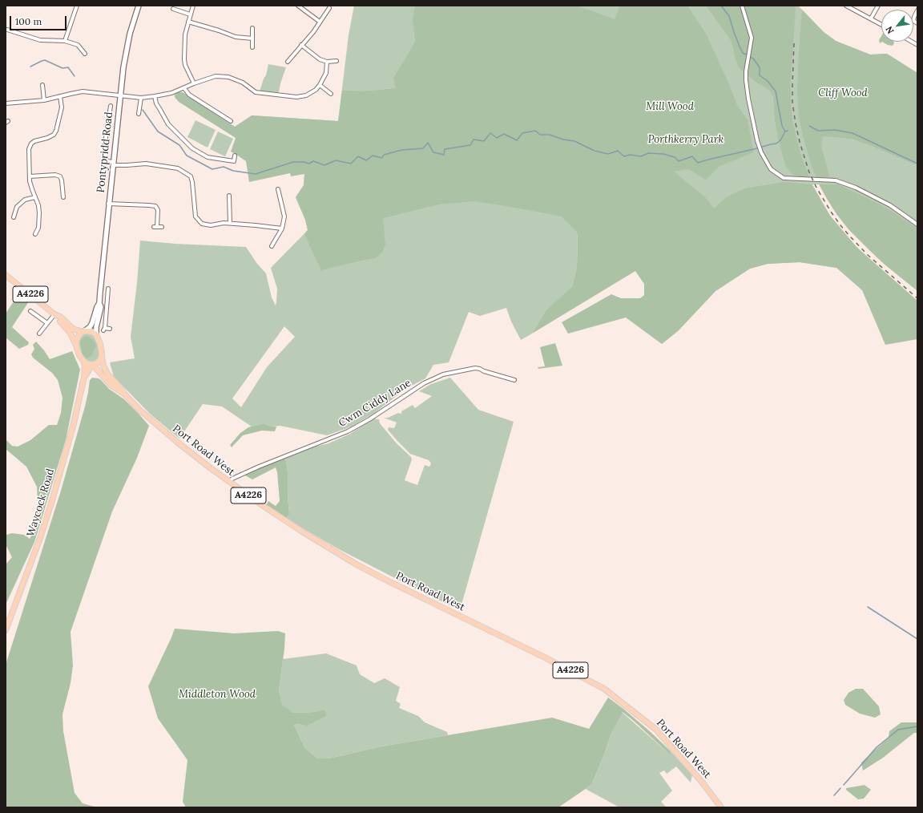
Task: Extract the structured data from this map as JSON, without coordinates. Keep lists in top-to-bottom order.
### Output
{
  "streets": {
    "main road": [
      "Pontypridd Road",
      "A4226",
      "Port Road West",
      "Waycock Road"
    ],
    "street": ["Cwm Ciddy Lane"]
  },
  "crossings": [
    ["Pontypridd Road", "A4226"],
    ["Pontypridd Road", "Port Road West"],
    ["Pontypridd Road", "Waycock Road"],
    ["A4226", "Port Road West"],
    ["A4226", "Waycock Road"],
    ["Cwm Ciddy Lane", "Port Road West"],
    ["Port Road West", "Waycock Road"]
  ],
  "parks": [
    "Cliff Wood",
    "Mill Wood",
    "Porthkerry Park",
    "Middleton Wood"
  ],
  "scale_bar": "100 m",
  "north": "bottom left"
}
